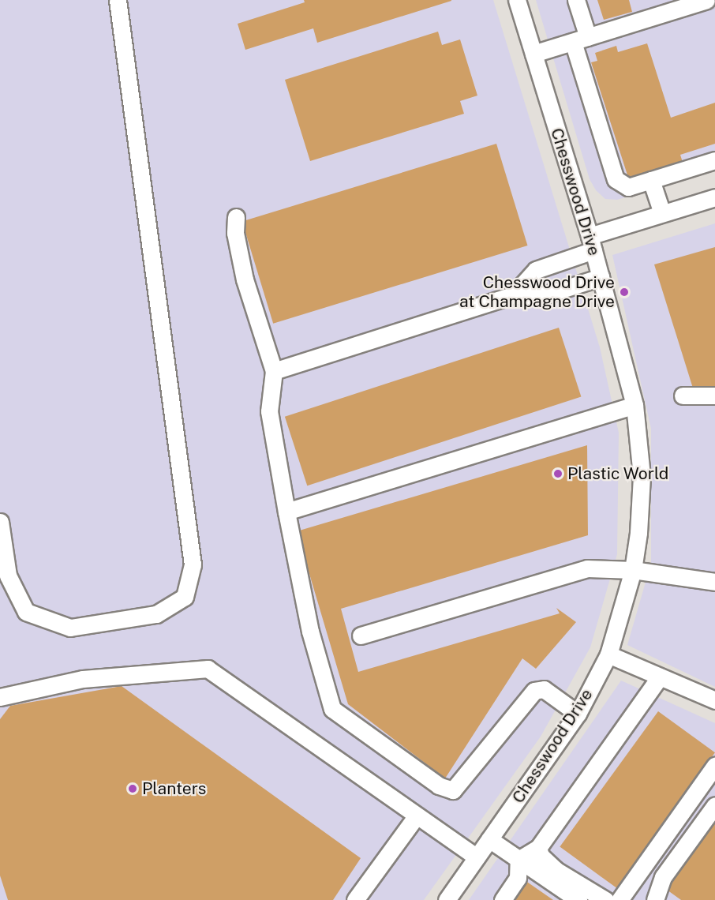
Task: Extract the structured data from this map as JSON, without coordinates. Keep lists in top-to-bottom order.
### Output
{
  "streets": {
    "street": ["Chesswood Drive"]
  },
  "places": ["Chesswood Drive at Champagne Drive", "Plastic World", "Planters"]
}
